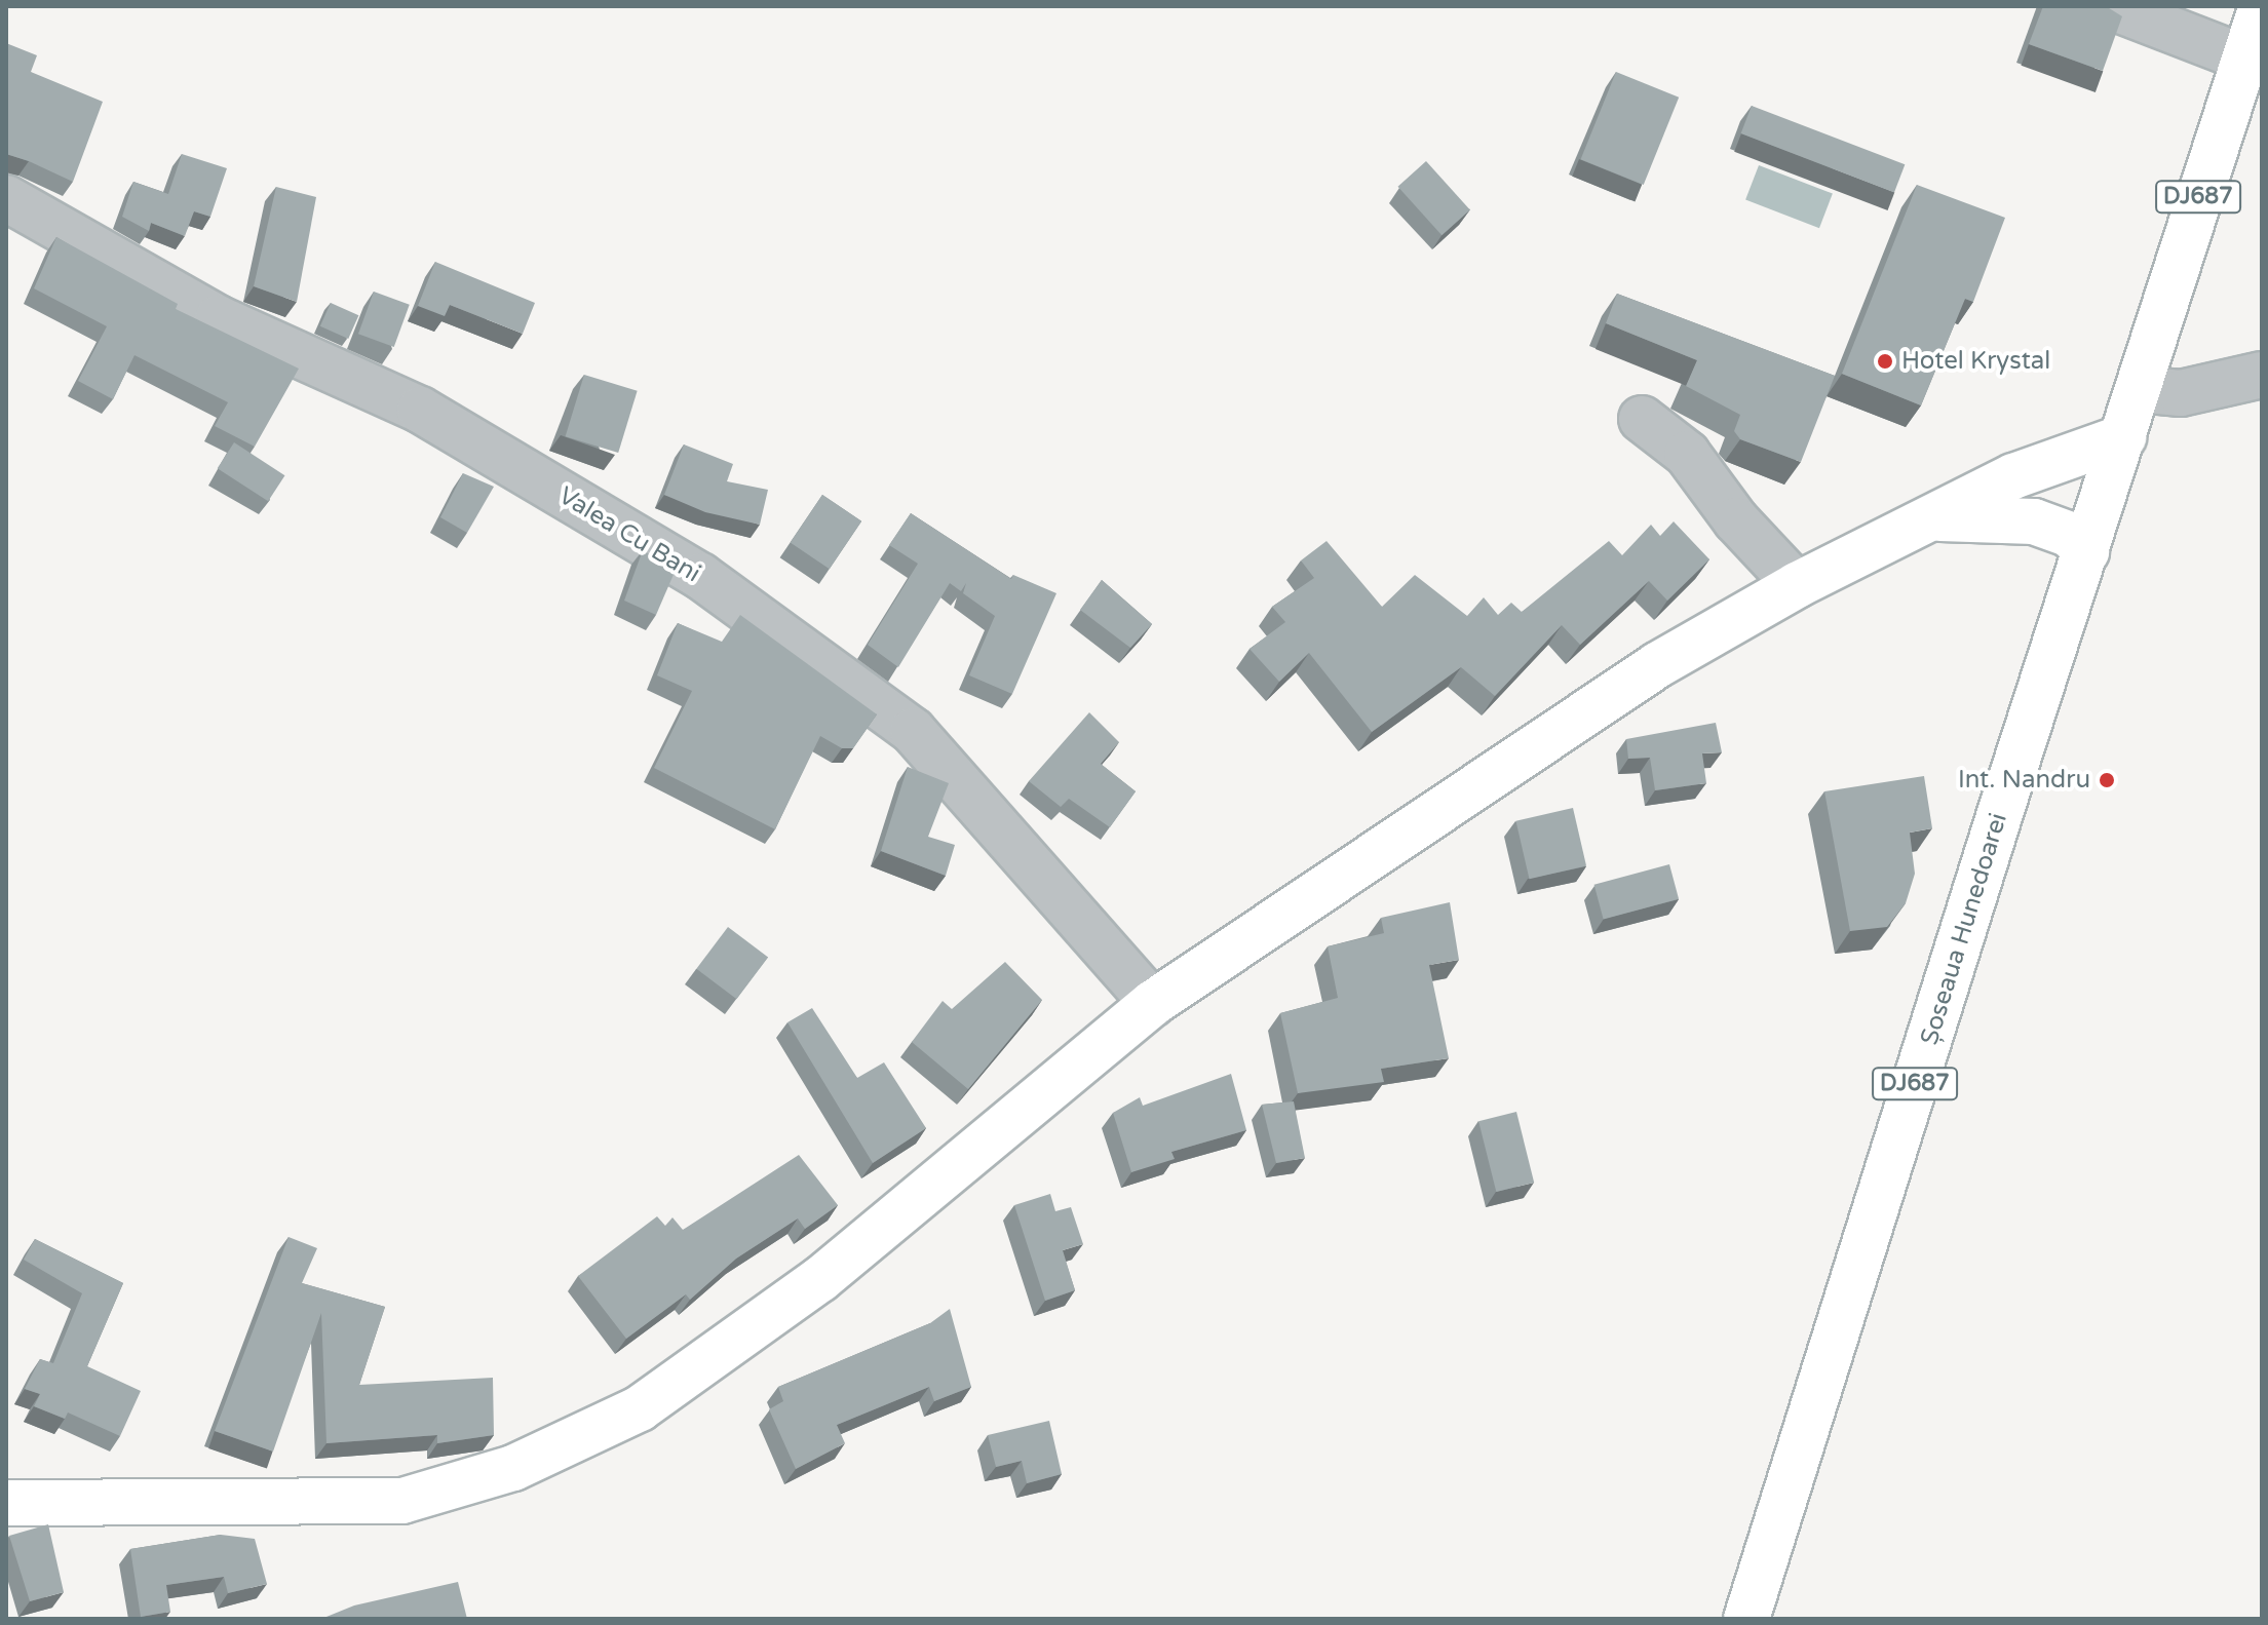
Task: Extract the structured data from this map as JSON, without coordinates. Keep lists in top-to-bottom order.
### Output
{
  "streets": {
    "main road": ["DJ687", "Șoseaua Hunedoarei"],
    "street": ["Valea Cu Bani"]
  },
  "places": ["Hotel Krystal", "Int. Nandru"]
}
